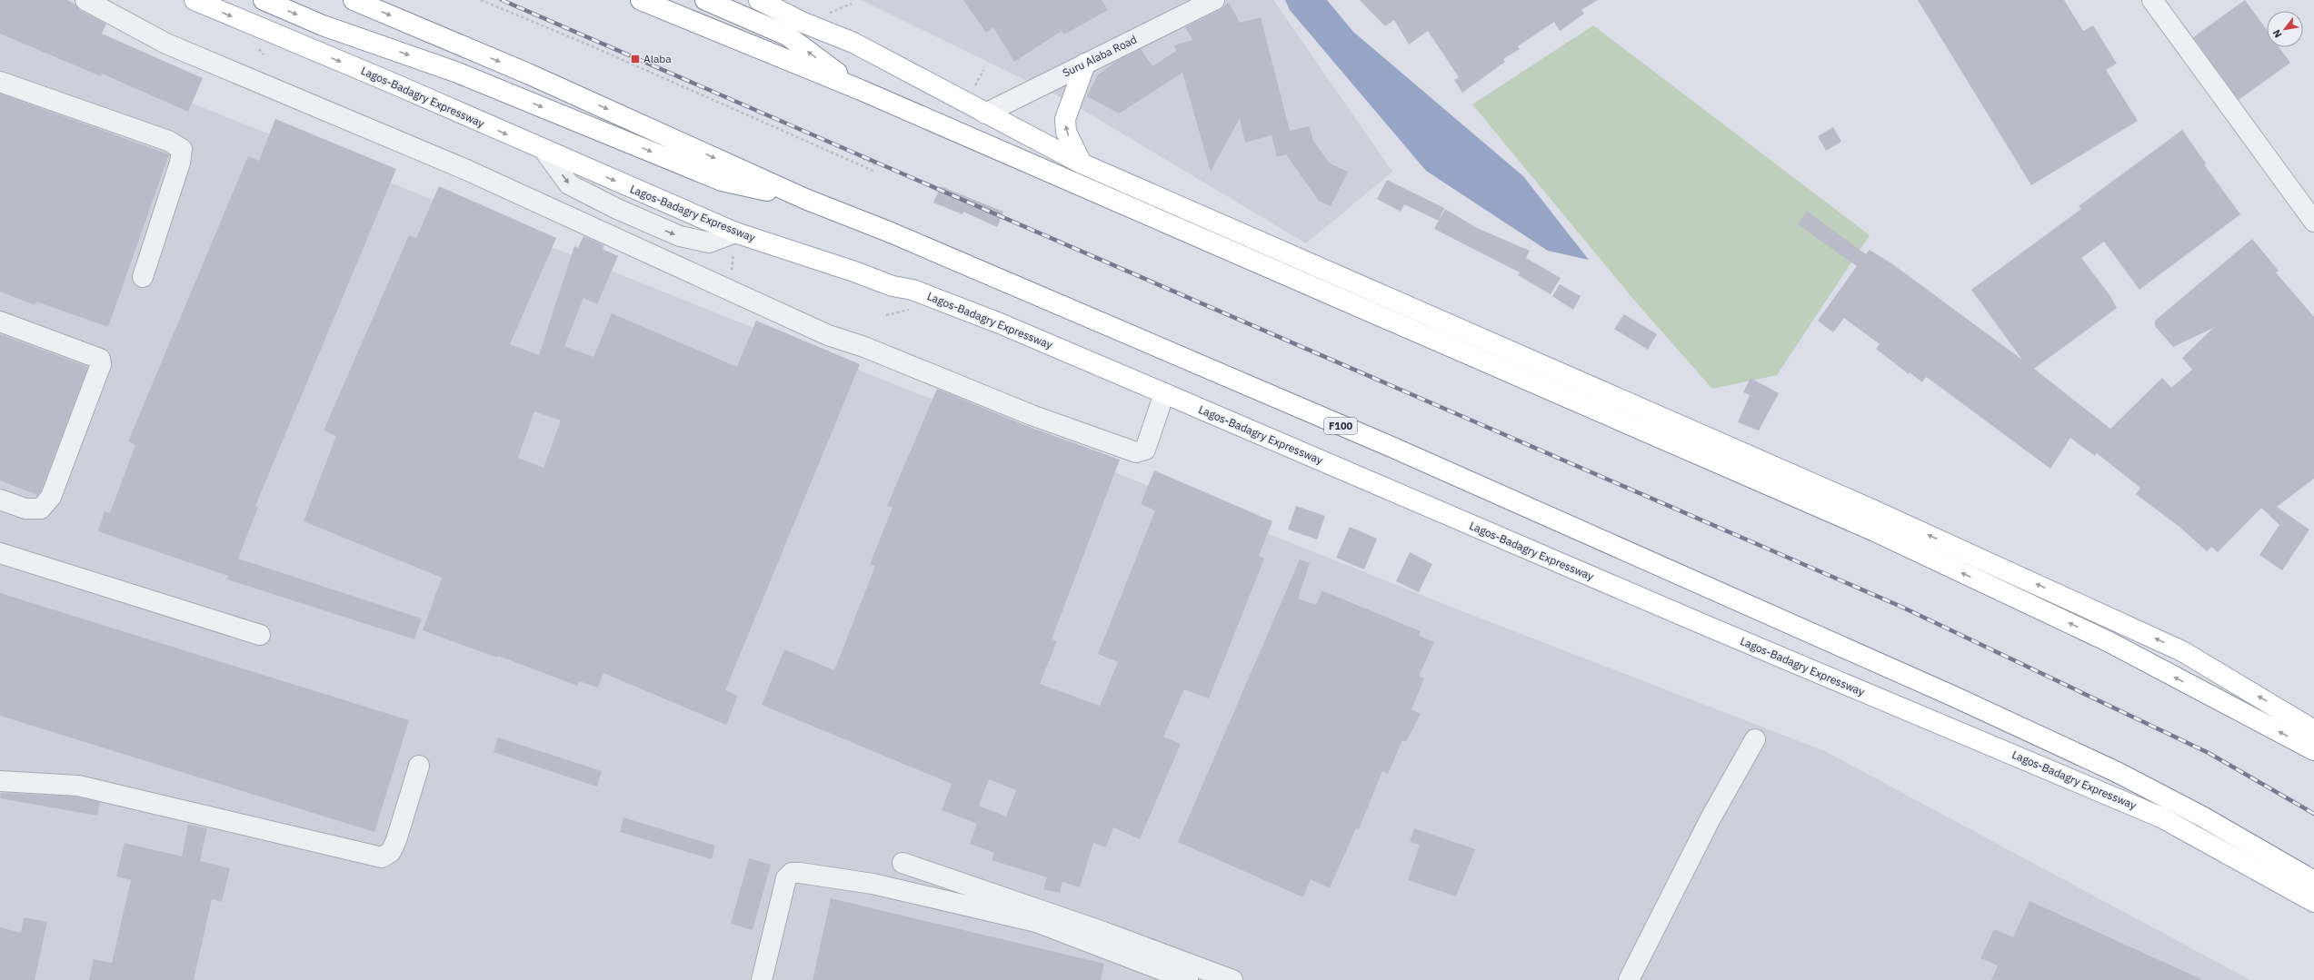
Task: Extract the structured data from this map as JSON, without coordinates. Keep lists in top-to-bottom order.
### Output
{
  "streets": {
    "main road": ["Lagos-Badagry Expressway", "F100"],
    "street": ["Suru Alaba Road"]
  },
  "places": {
    "transit": ["Alaba"]
  },
  "north": "bottom left"
}
